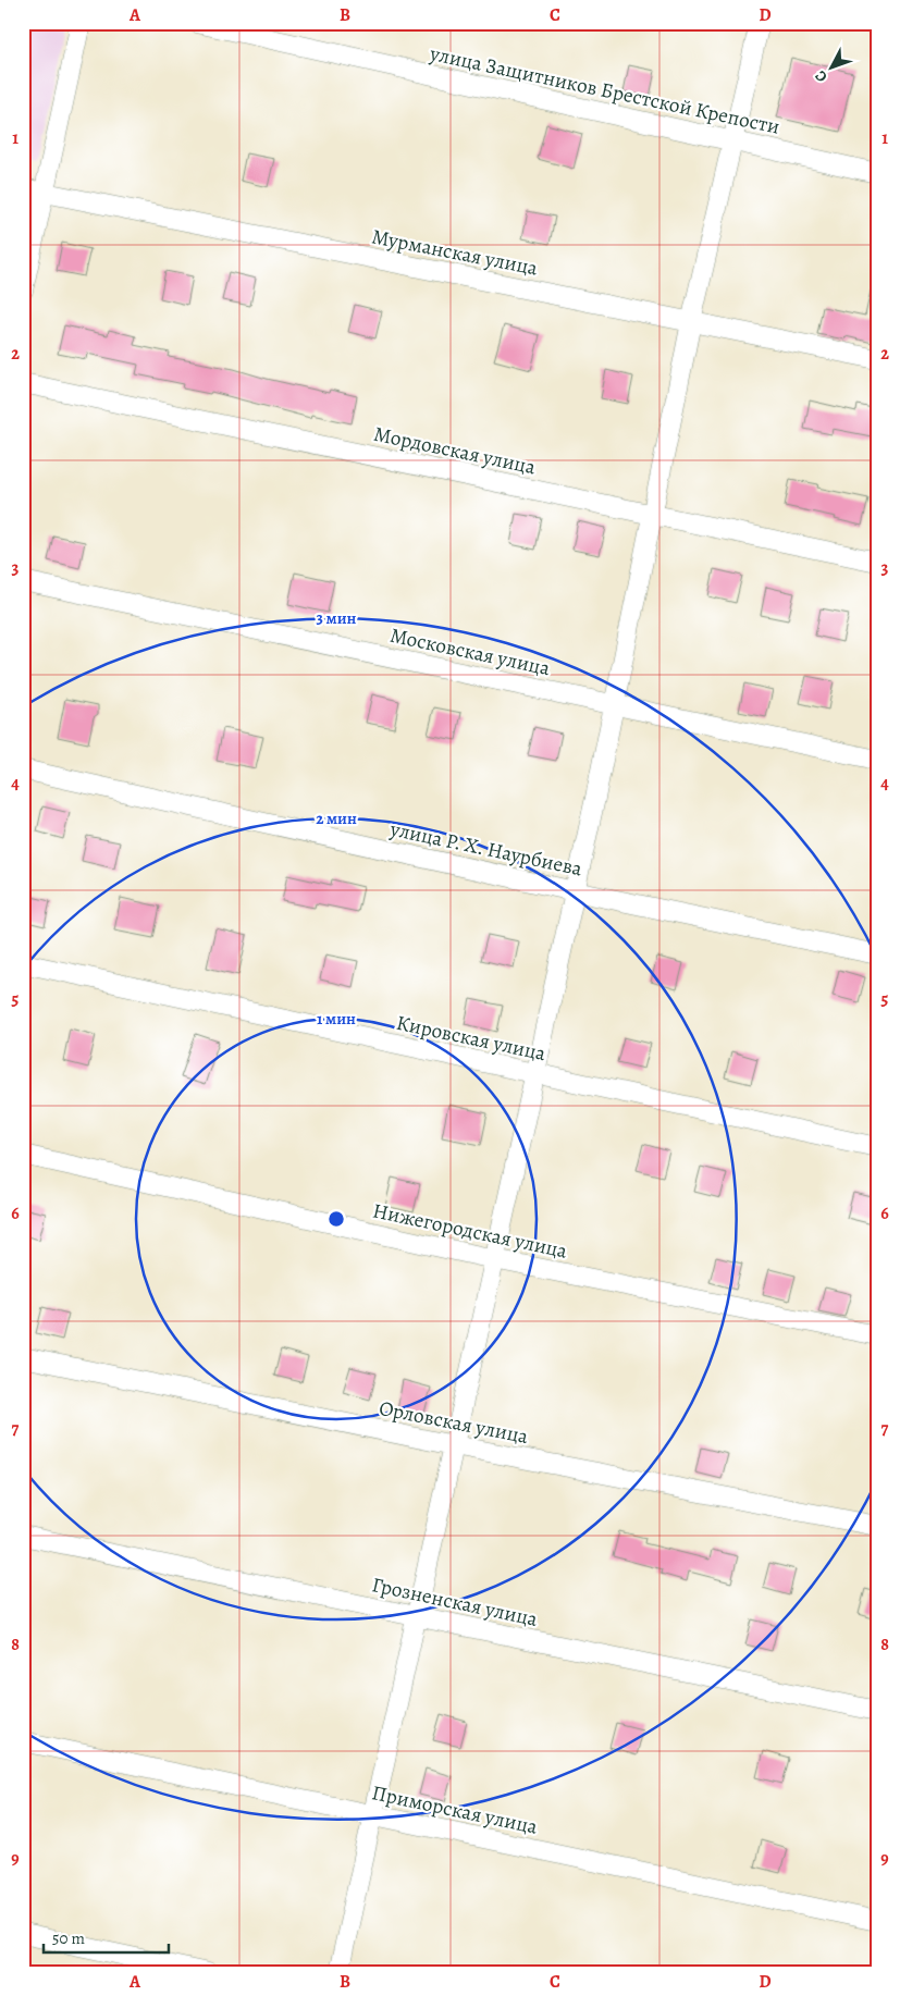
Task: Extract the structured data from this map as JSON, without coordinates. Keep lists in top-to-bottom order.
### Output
{
  "streets": {
    "street": [
      "улица Защитников Брестской Крепости",
      "Мурманская улица",
      "Мордовская улица",
      "Московская улица",
      "улица Р. Х. Наурбиева",
      "Кировская улица",
      "Нижегородская улица",
      "Орловская улица",
      "Грозненская улица",
      "Приморская улица"
    ]
  },
  "scale_bar": "50 m",
  "north": "bottom left",
  "grid": {
    "columns": [
      "A",
      "B",
      "C",
      "D"
    ],
    "rows": [
      "1",
      "2",
      "3",
      "4",
      "5",
      "6",
      "7",
      "8",
      "9"
    ]
  },
  "rings": ["3 мин", "2 мин", "1 мин"]
}
